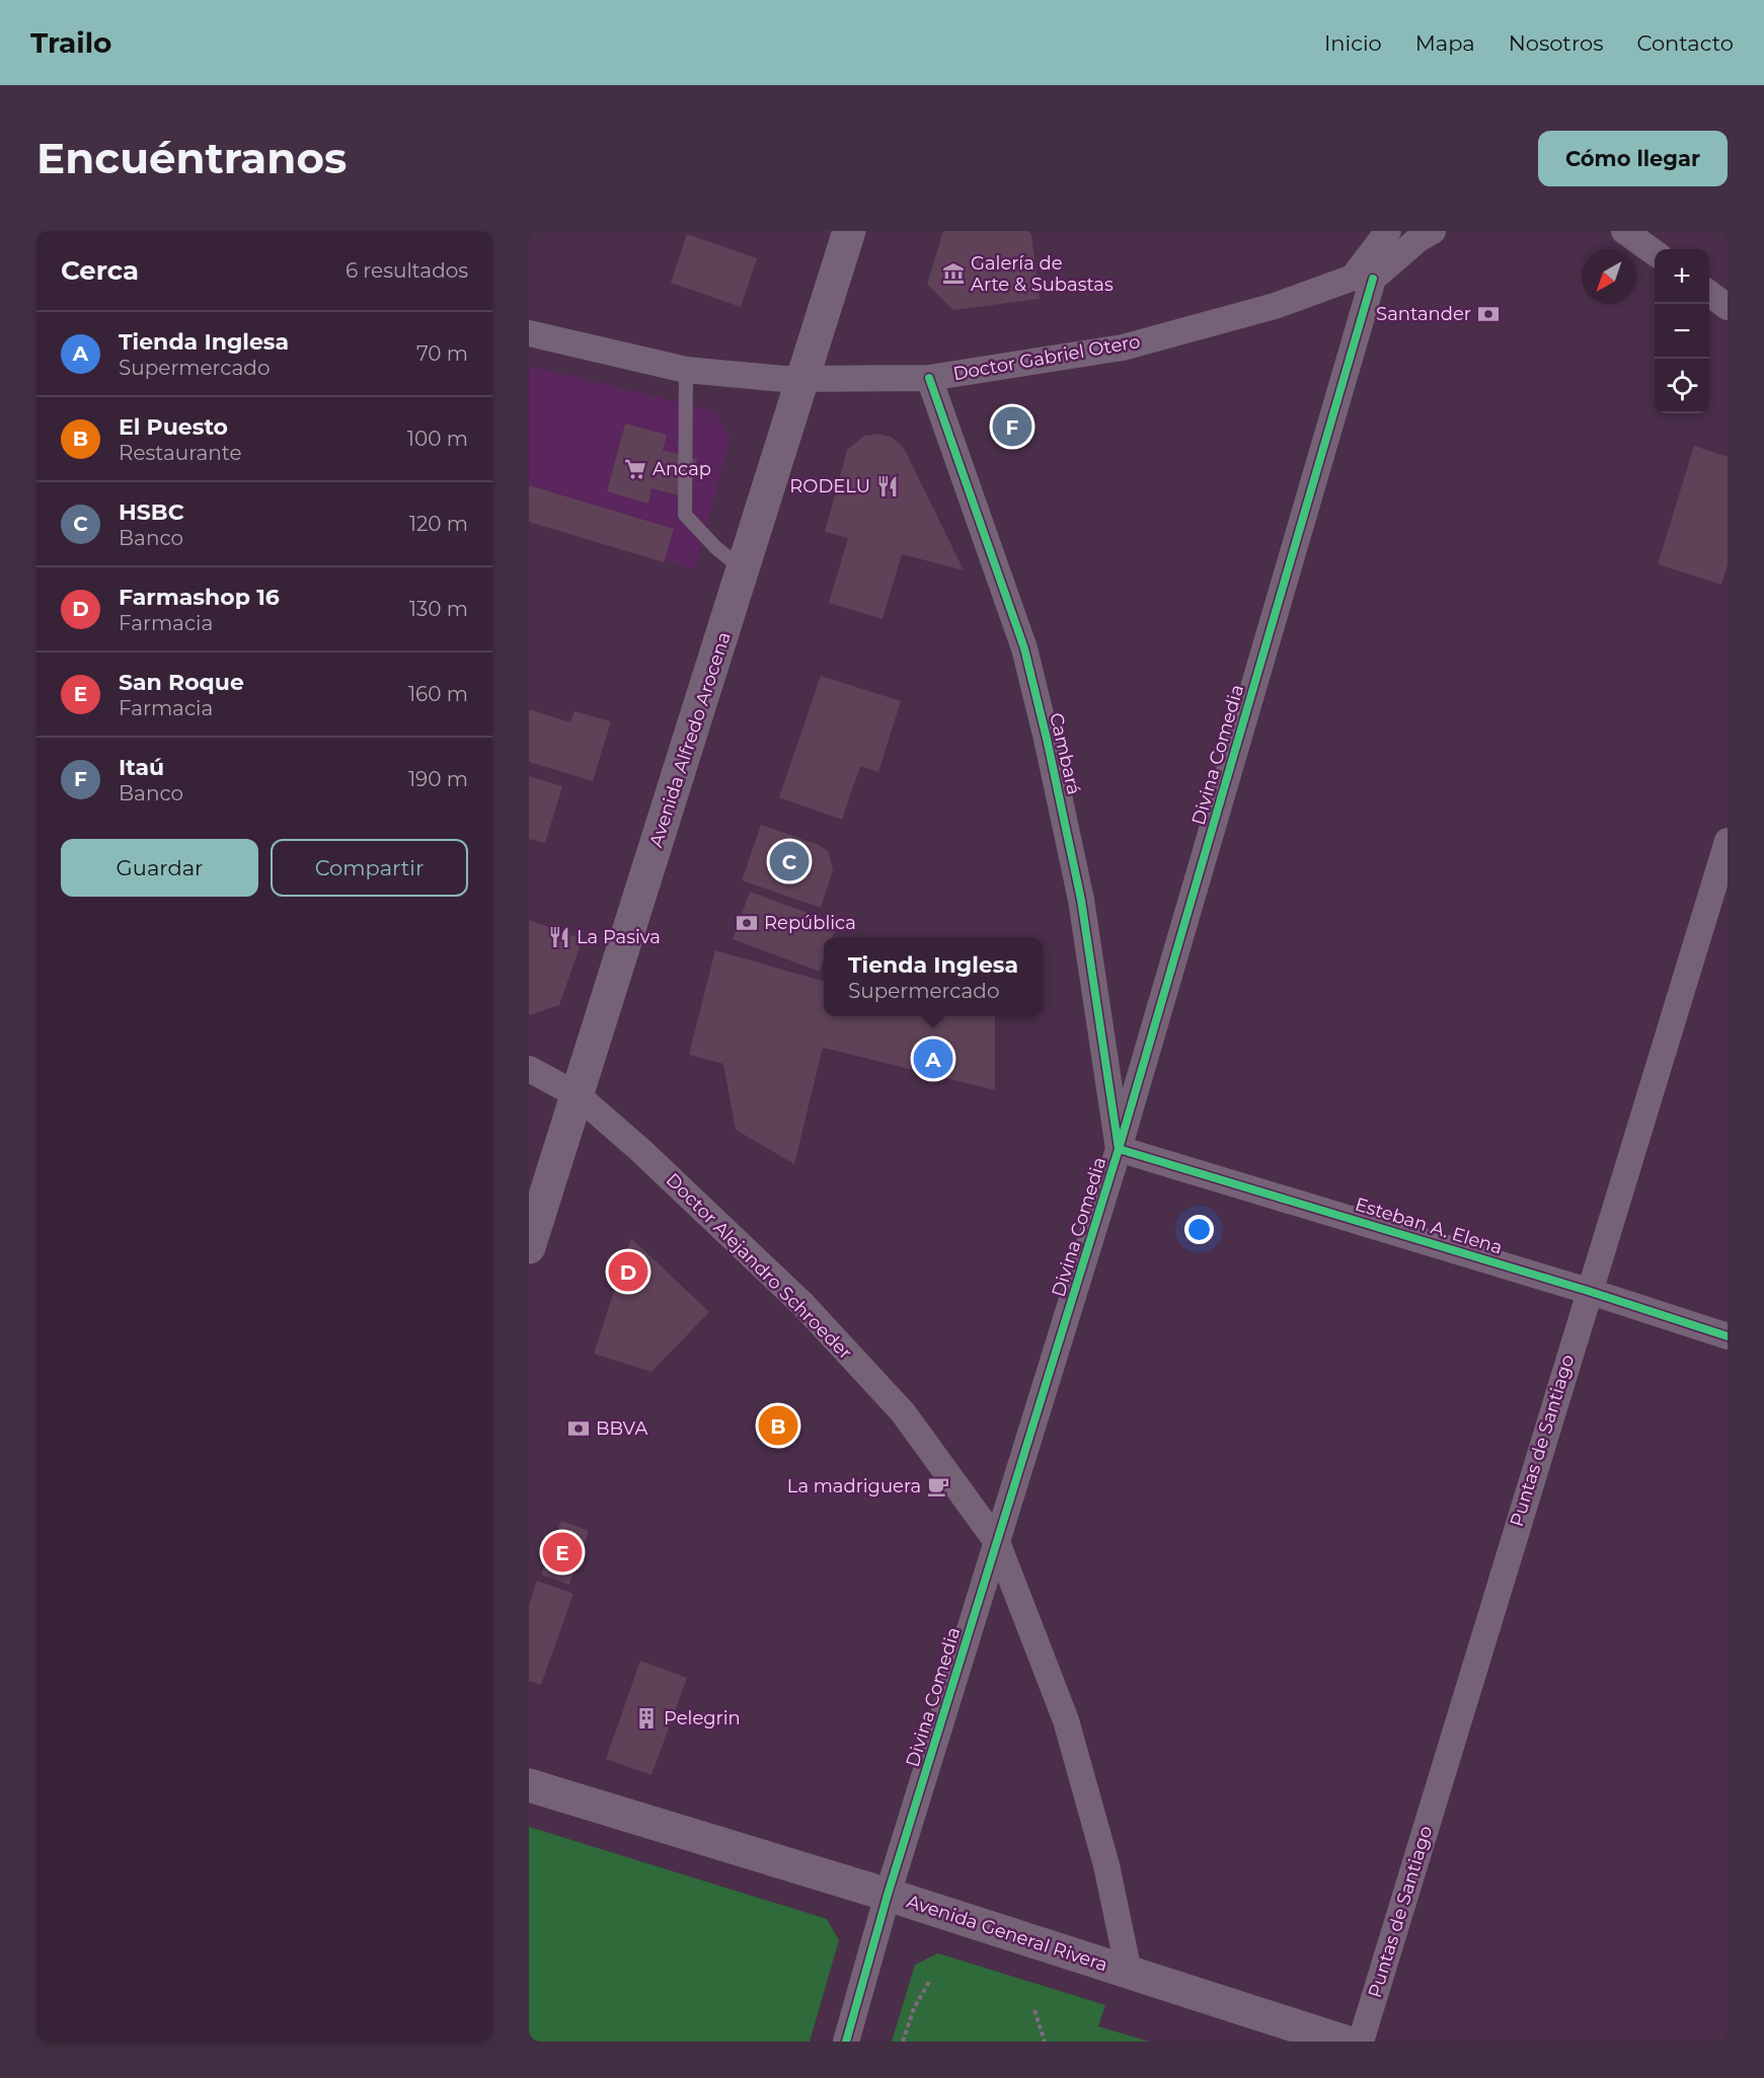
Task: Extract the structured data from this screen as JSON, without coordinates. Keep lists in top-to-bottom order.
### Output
{
  "streets": {
    "street": [
      "Doctor Gabriel Otero",
      "Avenida Alfredo Arocena",
      "Cambará",
      "Divina Comedia",
      "Esteban A. Elena",
      "Doctor Alejandro Schroeder",
      "Puntas de Santiago",
      "Avenida General Rivera"
    ]
  },
  "crossings": [
    ["Doctor Gabriel Otero", "Avenida Alfredo Arocena"],
    ["Doctor Gabriel Otero", "Cambará"],
    ["Doctor Gabriel Otero", "Divina Comedia"],
    ["Avenida Alfredo Arocena", "Doctor Alejandro Schroeder"],
    ["Cambará", "Divina Comedia"],
    ["Cambará", "Esteban A. Elena"],
    ["Divina Comedia", "Esteban A. Elena"],
    ["Divina Comedia", "Doctor Alejandro Schroeder"],
    ["Divina Comedia", "Avenida General Rivera"],
    ["Esteban A. Elena", "Puntas de Santiago"],
    ["Doctor Alejandro Schroeder", "Avenida General Rivera"]
  ],
  "places": {
    "museum": ["Galería de Arte & Subastas"],
    "bank": ["Santander", "República", "BBVA"],
    "supermarket": ["Ancap"],
    "restaurant": ["RODELU", "La Pasiva"],
    "cafe": ["La madriguera"],
    "building": ["Pelegrin"]
  },
  "north": "bottom left",
  "page": {
    "header": "Trailo",
    "nav": [
      "Inicio",
      "Mapa",
      "Nosotros",
      "Contacto"
    ],
    "buttons": [
      "Cómo llegar",
      ["Guardar", "Compartir"]
    ],
    "title": "Encuéntranos",
    "heading": ["Cerca", "6 resultados"],
    "map_buttons": ["+", "−"],
    "list": [
      {
        "mark": "A",
        "name": "Tienda Inglesa",
        "note": "Supermercado",
        "value": "70 m"
      },
      {
        "mark": "B",
        "name": "El Puesto",
        "note": "Restaurante",
        "value": "100 m"
      },
      {
        "mark": "C",
        "name": "HSBC",
        "note": "Banco",
        "value": "120 m"
      },
      {
        "mark": "D",
        "name": "Farmashop 16",
        "note": "Farmacia",
        "value": "130 m"
      },
      {
        "mark": "E",
        "name": "San Roque",
        "note": "Farmacia",
        "value": "160 m"
      },
      {
        "mark": "F",
        "name": "Itaú",
        "note": "Banco",
        "value": "190 m"
      }
    ],
    "pins": [
      "F",
      "C",
      "A",
      "D",
      "B",
      "E"
    ],
    "popup": ["Tienda Inglesa", "Supermercado"]
  }
}
